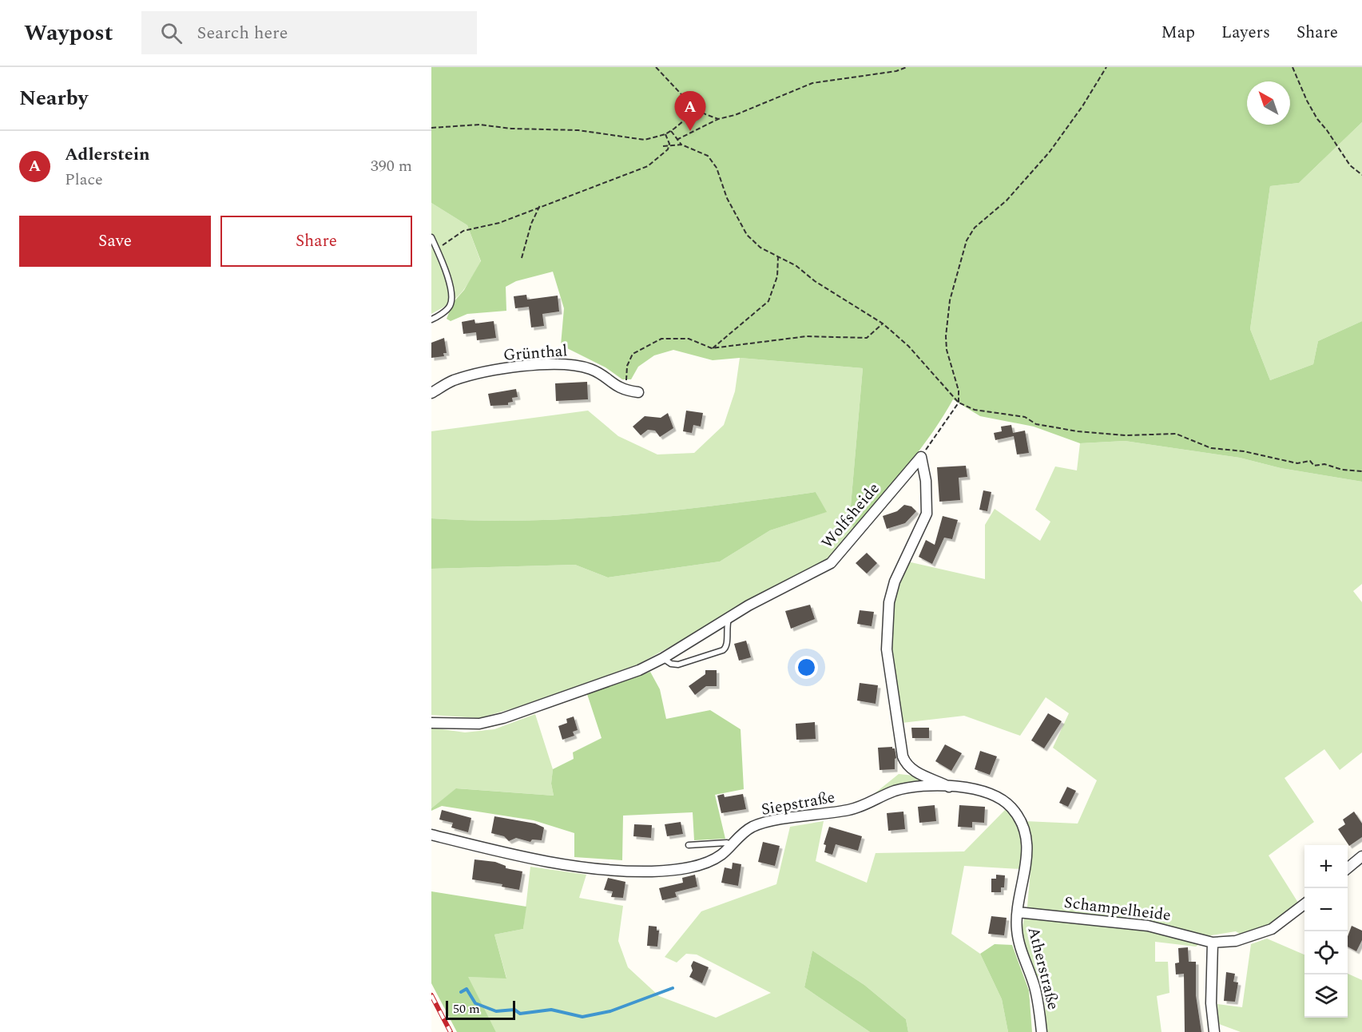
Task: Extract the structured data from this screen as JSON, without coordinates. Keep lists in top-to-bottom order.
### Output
{
  "streets": {
    "street": [
      "Grünthal",
      "Wolfsheide",
      "Siepstraße",
      "Schampelheide",
      "Atherstraße"
    ]
  },
  "crossings": [
    ["Siepstraße", "Schampelheide"],
    ["Siepstraße", "Atherstraße"],
    ["Schampelheide", "Atherstraße"]
  ],
  "scale_bar": "50 m",
  "north": "top left",
  "page": {
    "header": "Waypost",
    "search": "Search here",
    "nav": ["Map", "Layers", "Share"],
    "heading": "Nearby",
    "pins": "A",
    "list": [
      {
        "mark": "A",
        "name": "Adlerstein",
        "note": "Place",
        "value": "390 m"
      }
    ],
    "buttons": ["Save", "Share"],
    "map_buttons": ["+", "−"],
    "scale": "50 m"
  }
}
